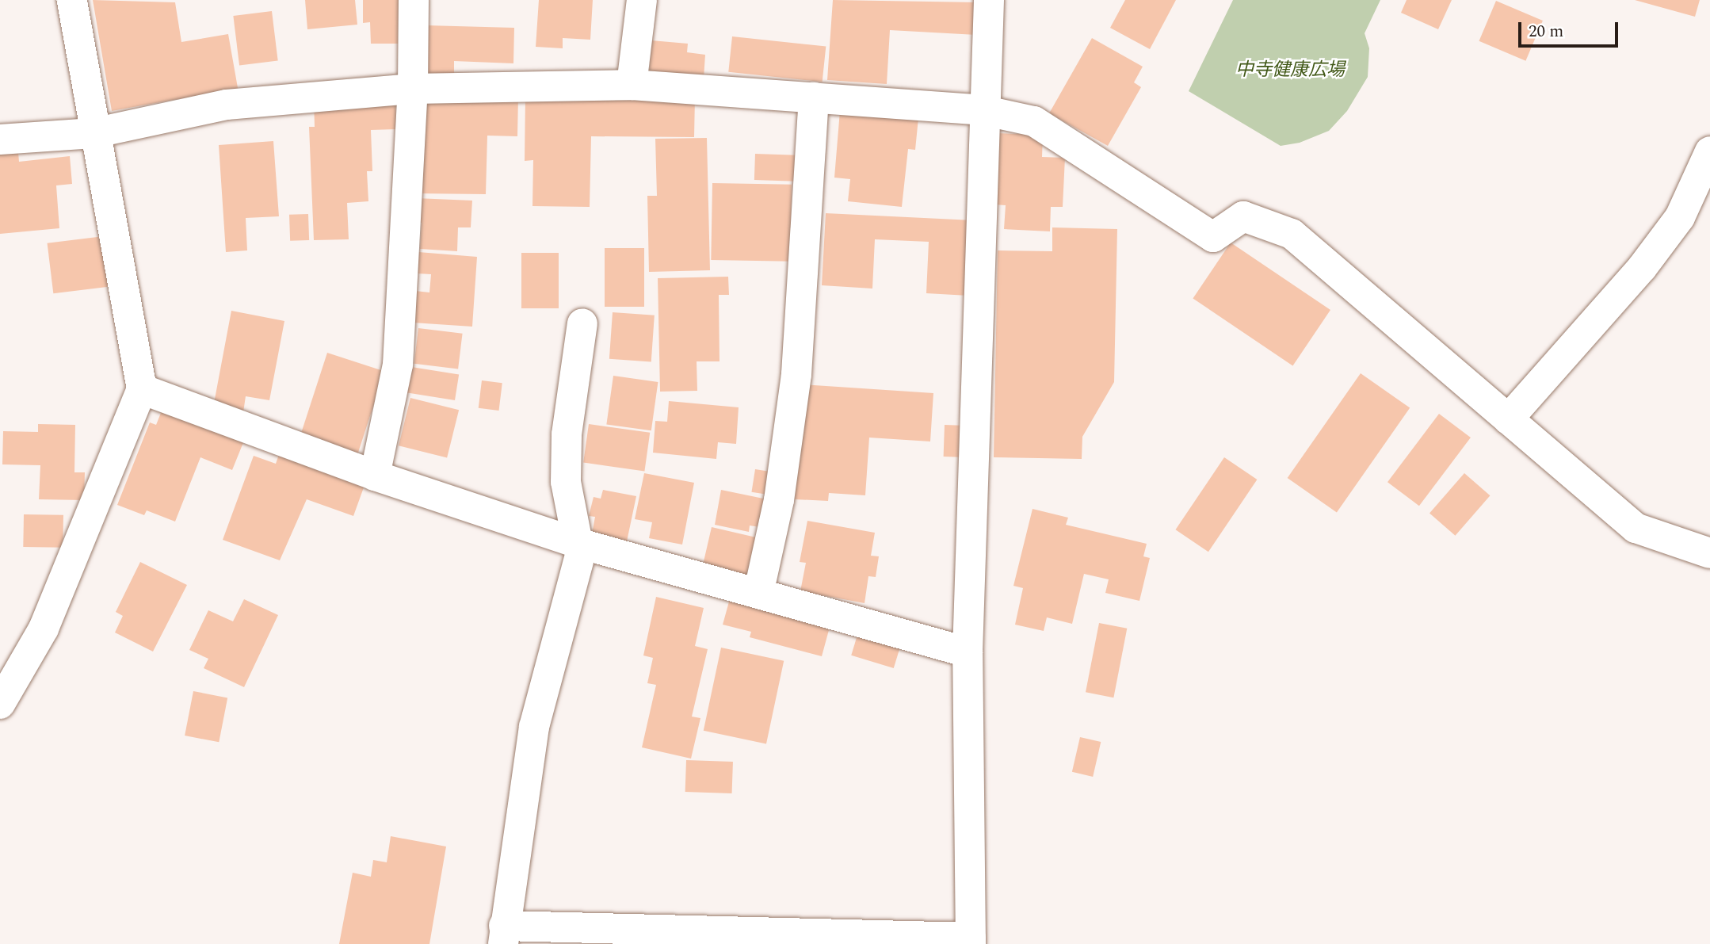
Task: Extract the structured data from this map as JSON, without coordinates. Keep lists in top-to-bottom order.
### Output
{
  "parks": ["中寺健康広場"],
  "scale_bar": "20 m"
}
